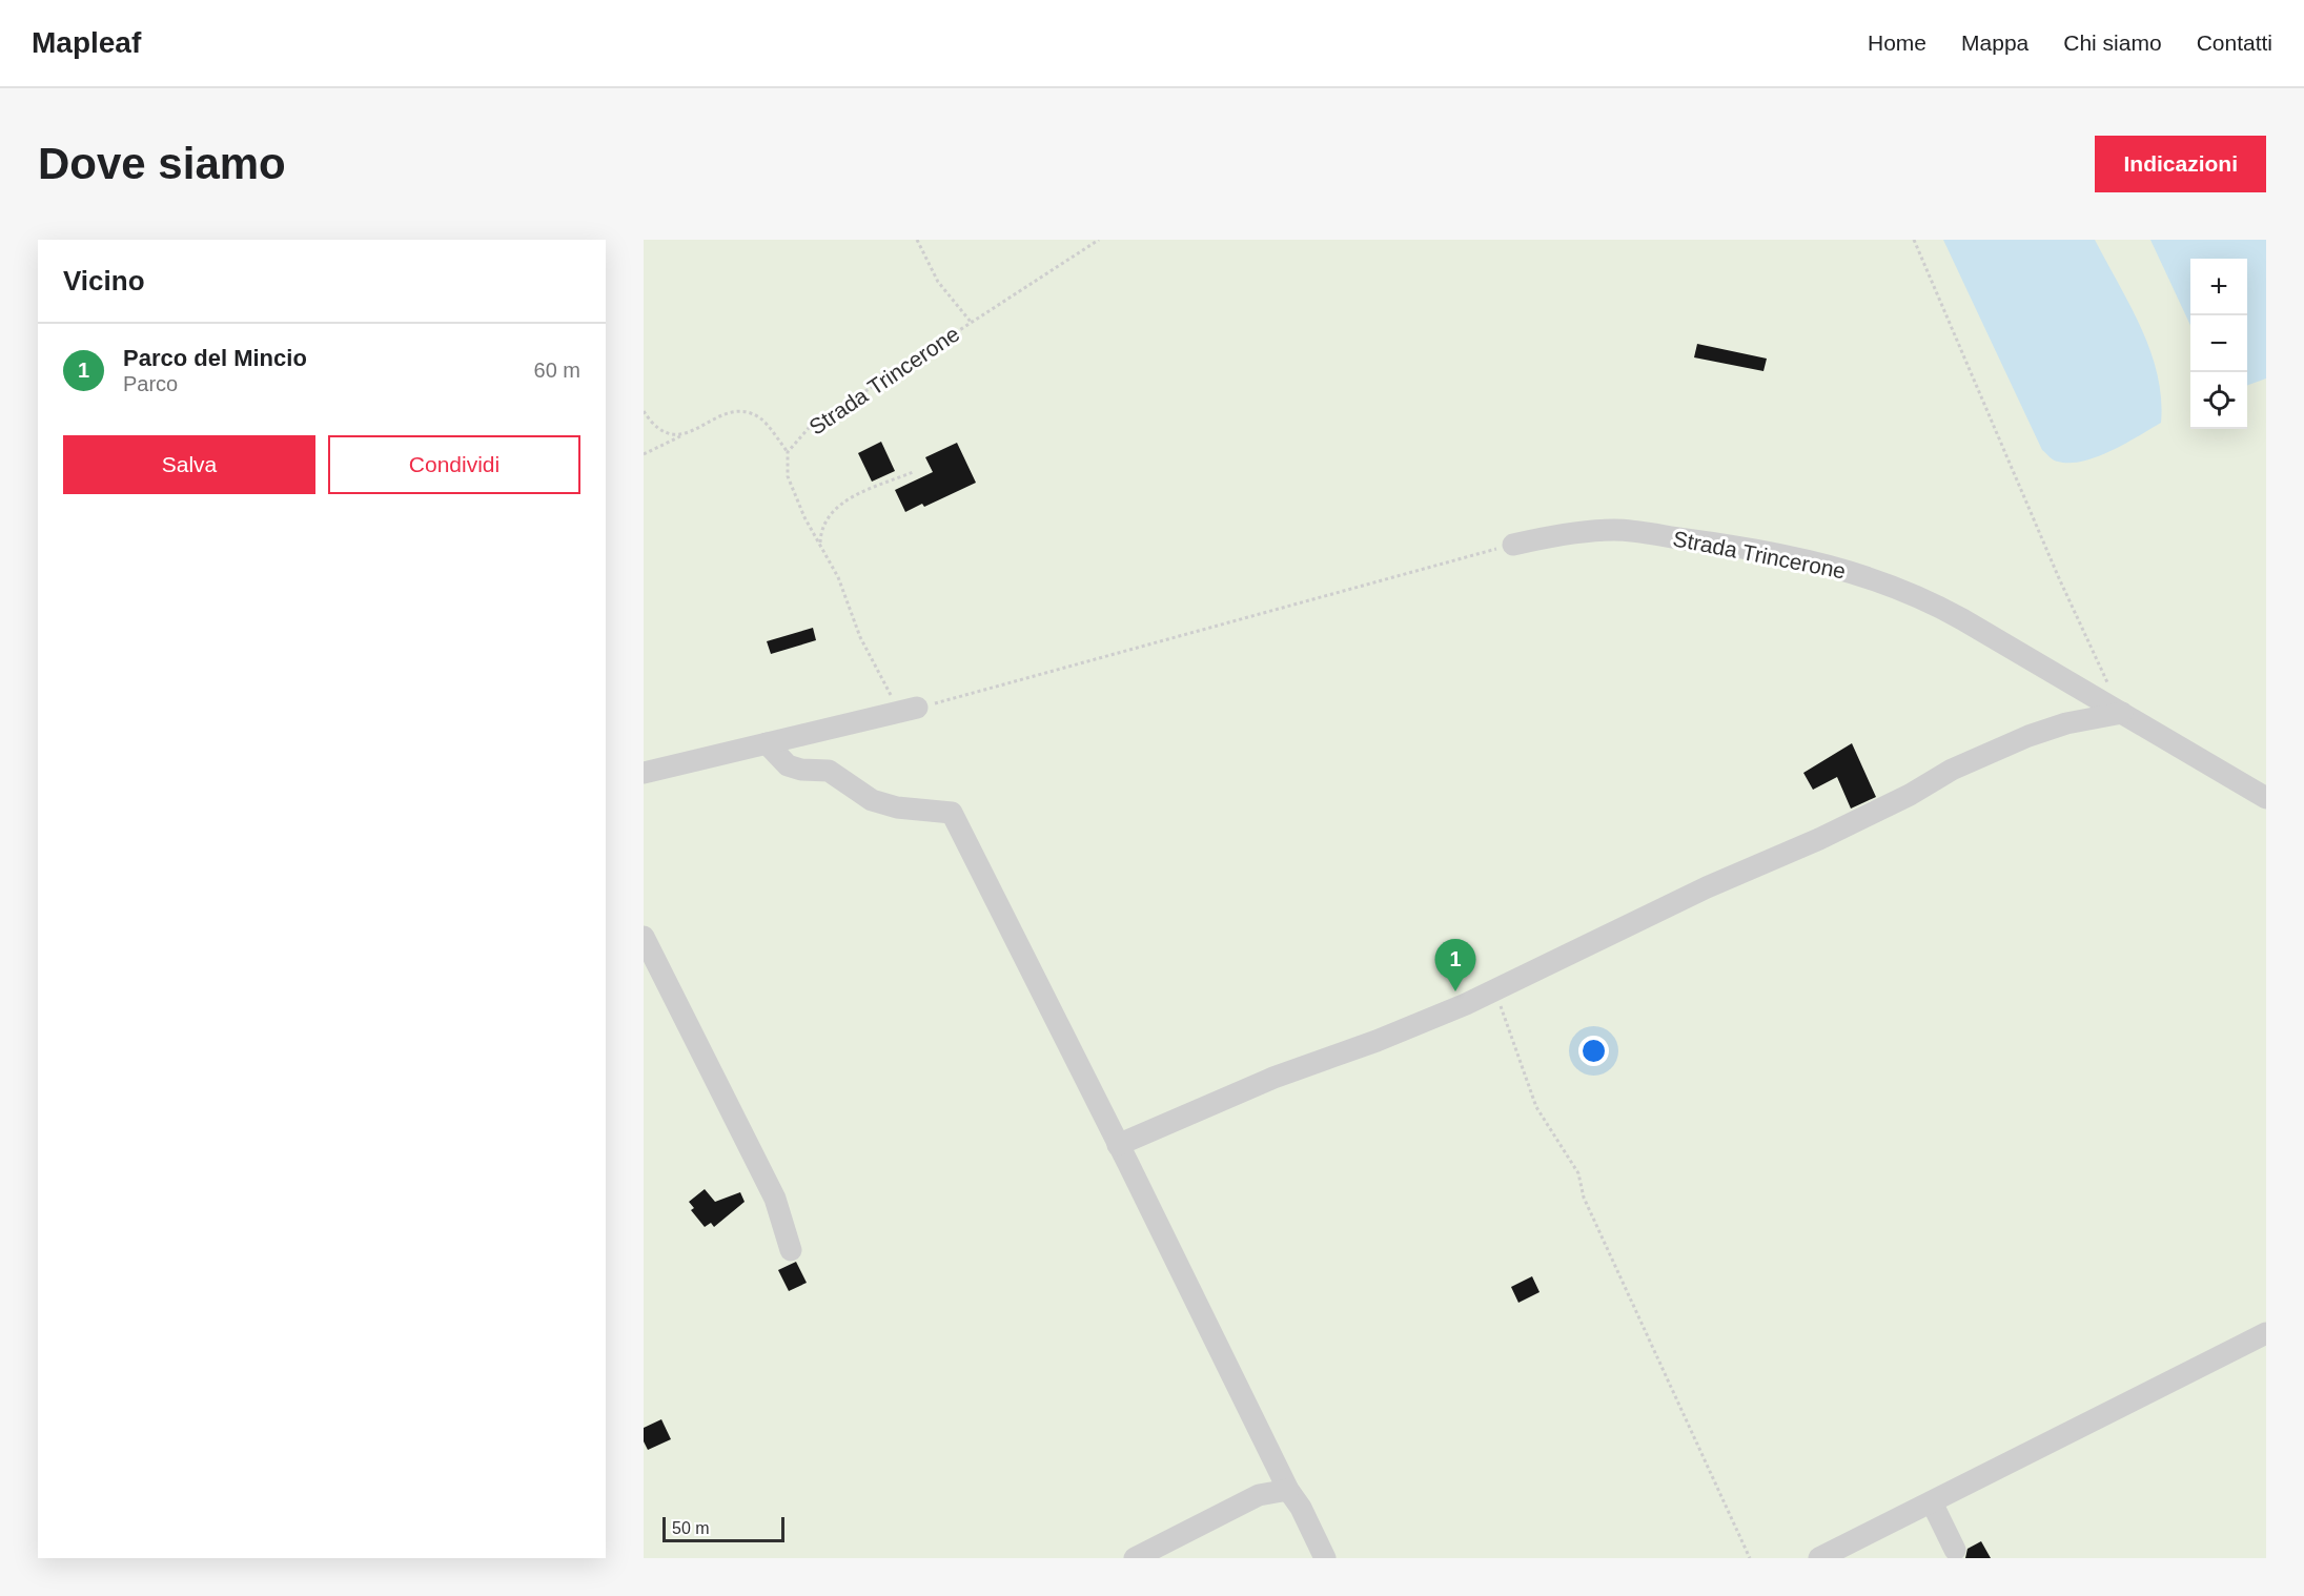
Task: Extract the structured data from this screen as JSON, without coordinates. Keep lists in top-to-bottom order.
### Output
{
  "streets": {
    "street": ["Strada Trincerone"]
  },
  "scale_bar": "50 m",
  "page": {
    "header": "Mapleaf",
    "nav": [
      "Home",
      "Mappa",
      "Chi siamo",
      "Contatti"
    ],
    "buttons": [
      "Indicazioni",
      ["Salva", "Condividi"]
    ],
    "title": "Dove siamo",
    "heading": "Vicino",
    "map_buttons": ["+", "−"],
    "list": [
      {
        "mark": "1",
        "name": "Parco del Mincio",
        "note": "Parco",
        "value": "60 m"
      }
    ],
    "pins": "1",
    "scale": "50 m"
  }
}
